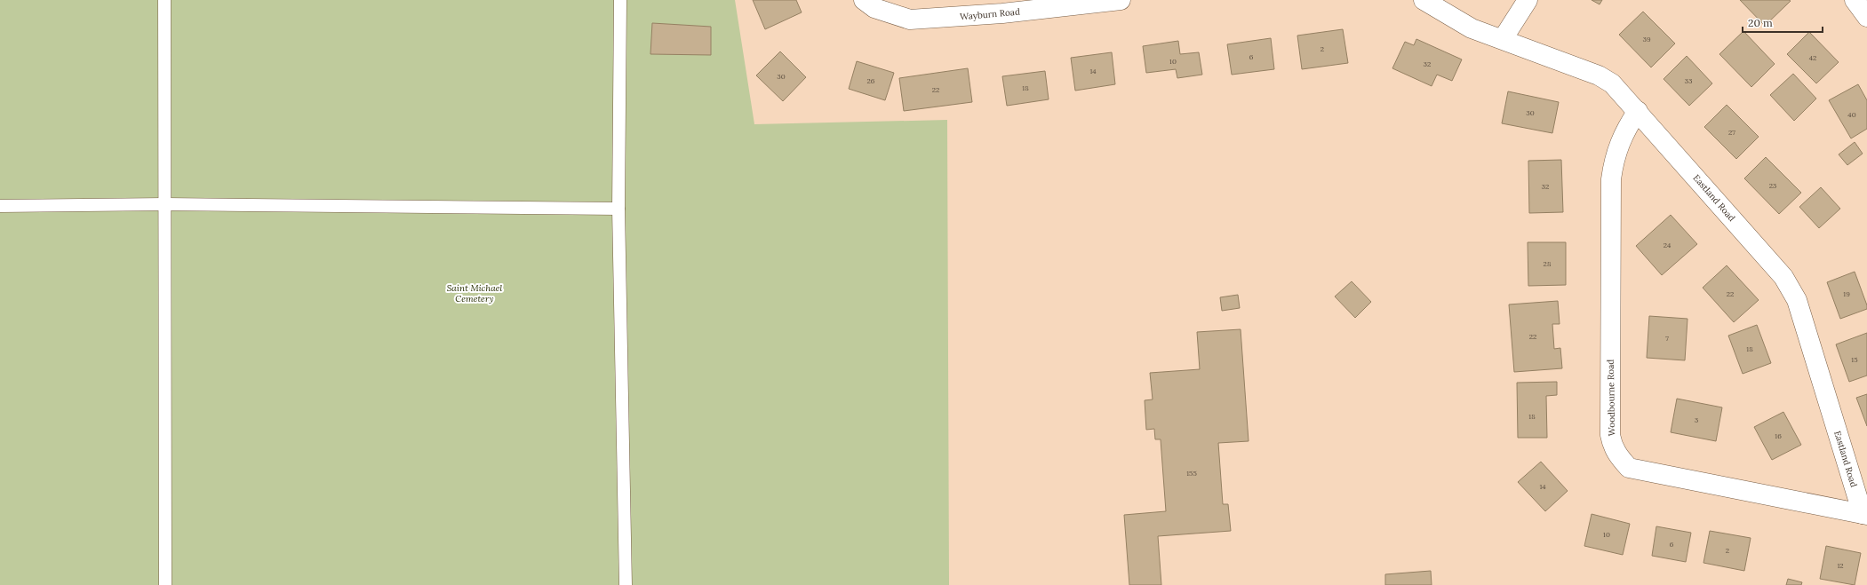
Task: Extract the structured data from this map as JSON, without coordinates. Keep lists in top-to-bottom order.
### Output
{
  "streets": {
    "street": ["Wayburn Road", "Eastland Road", "Woodbourne Road"]
  },
  "crossings": [
    ["Eastland Road", "Woodbourne Road"]
  ],
  "parks": ["Saint Michael Cemetery"],
  "house_numbers": [
    "39",
    "2",
    "6",
    "42",
    "10",
    "32",
    "14",
    "30",
    "26",
    "33",
    "18",
    "22",
    "30",
    "40",
    "27",
    "23",
    "32",
    "24",
    "28",
    "22",
    "19",
    "22",
    "7",
    "18",
    "15",
    "18",
    "3",
    "16",
    "155",
    "14",
    "10",
    "6",
    "2",
    "12"
  ],
  "scale_bar": "20 m"
}
